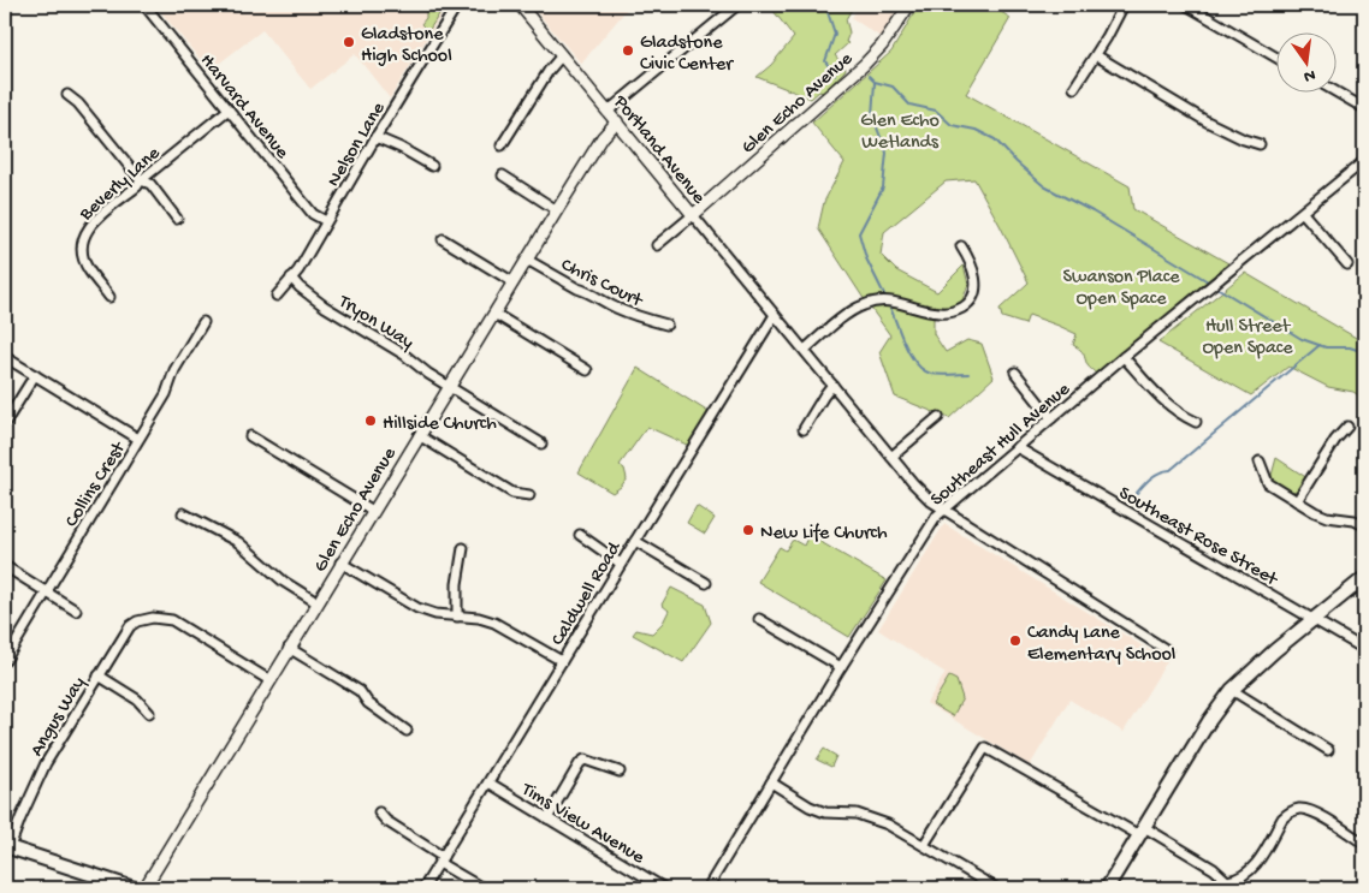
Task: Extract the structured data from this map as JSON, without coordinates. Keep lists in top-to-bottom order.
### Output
{
  "streets": {
    "street": [
      "Glen Echo Avenue",
      "Harvard Avenue",
      "Nelson Lane",
      "Portland Avenue",
      "Beverly Lane",
      "Chris Court",
      "Tryon Way",
      "Southeast Hull Avenue",
      "Collins Crest",
      "Southeast Rose Street",
      "Caldwell Road",
      "Angus Way",
      "Tims View Avenue"
    ]
  },
  "crossings": [
    ["Glen Echo Avenue", "Portland Avenue"],
    ["Glen Echo Avenue", "Chris Court"],
    ["Glen Echo Avenue", "Tryon Way"],
    ["Glen Echo Avenue", "Angus Way"],
    ["Harvard Avenue", "Nelson Lane"],
    ["Harvard Avenue", "Beverly Lane"],
    ["Nelson Lane", "Tryon Way"],
    ["Portland Avenue", "Southeast Hull Avenue"],
    ["Portland Avenue", "Caldwell Road"],
    ["Southeast Hull Avenue", "Southeast Rose Street"],
    ["Caldwell Road", "Tims View Avenue"]
  ],
  "parks": ["Glen Echo Wetlands", "Swanson Place Open Space", "Hull Street Open Space"],
  "places": [
    "Gladstone High School",
    "Gladstone Civic Center",
    "Hillside Church",
    "New Life Church",
    "Candy Lane Elementary School"
  ],
  "north": "bottom"
}
